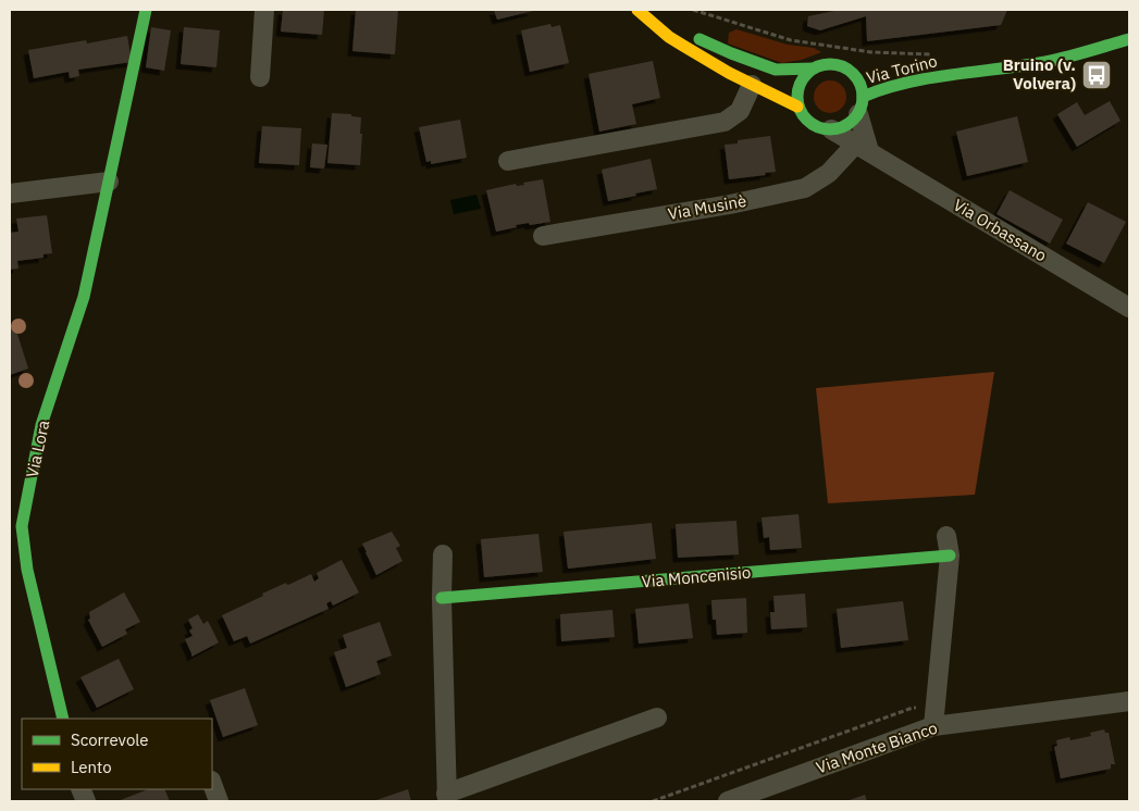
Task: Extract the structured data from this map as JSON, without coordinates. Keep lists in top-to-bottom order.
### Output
{
  "streets": {
    "street": [
      "Via Torino",
      "Via Musinè",
      "Via Orbassano",
      "Via Lora",
      "Via Moncenisio",
      "Via Monte Bianco"
    ]
  },
  "crossings": [
    ["Via Torino", "Via Orbassano"],
    ["Via Musinè", "Via Orbassano"]
  ],
  "places": {
    "bus stop": ["Bruino (v. Volvera)"]
  },
  "legend": ["Scorrevole", "Lento"]
}
